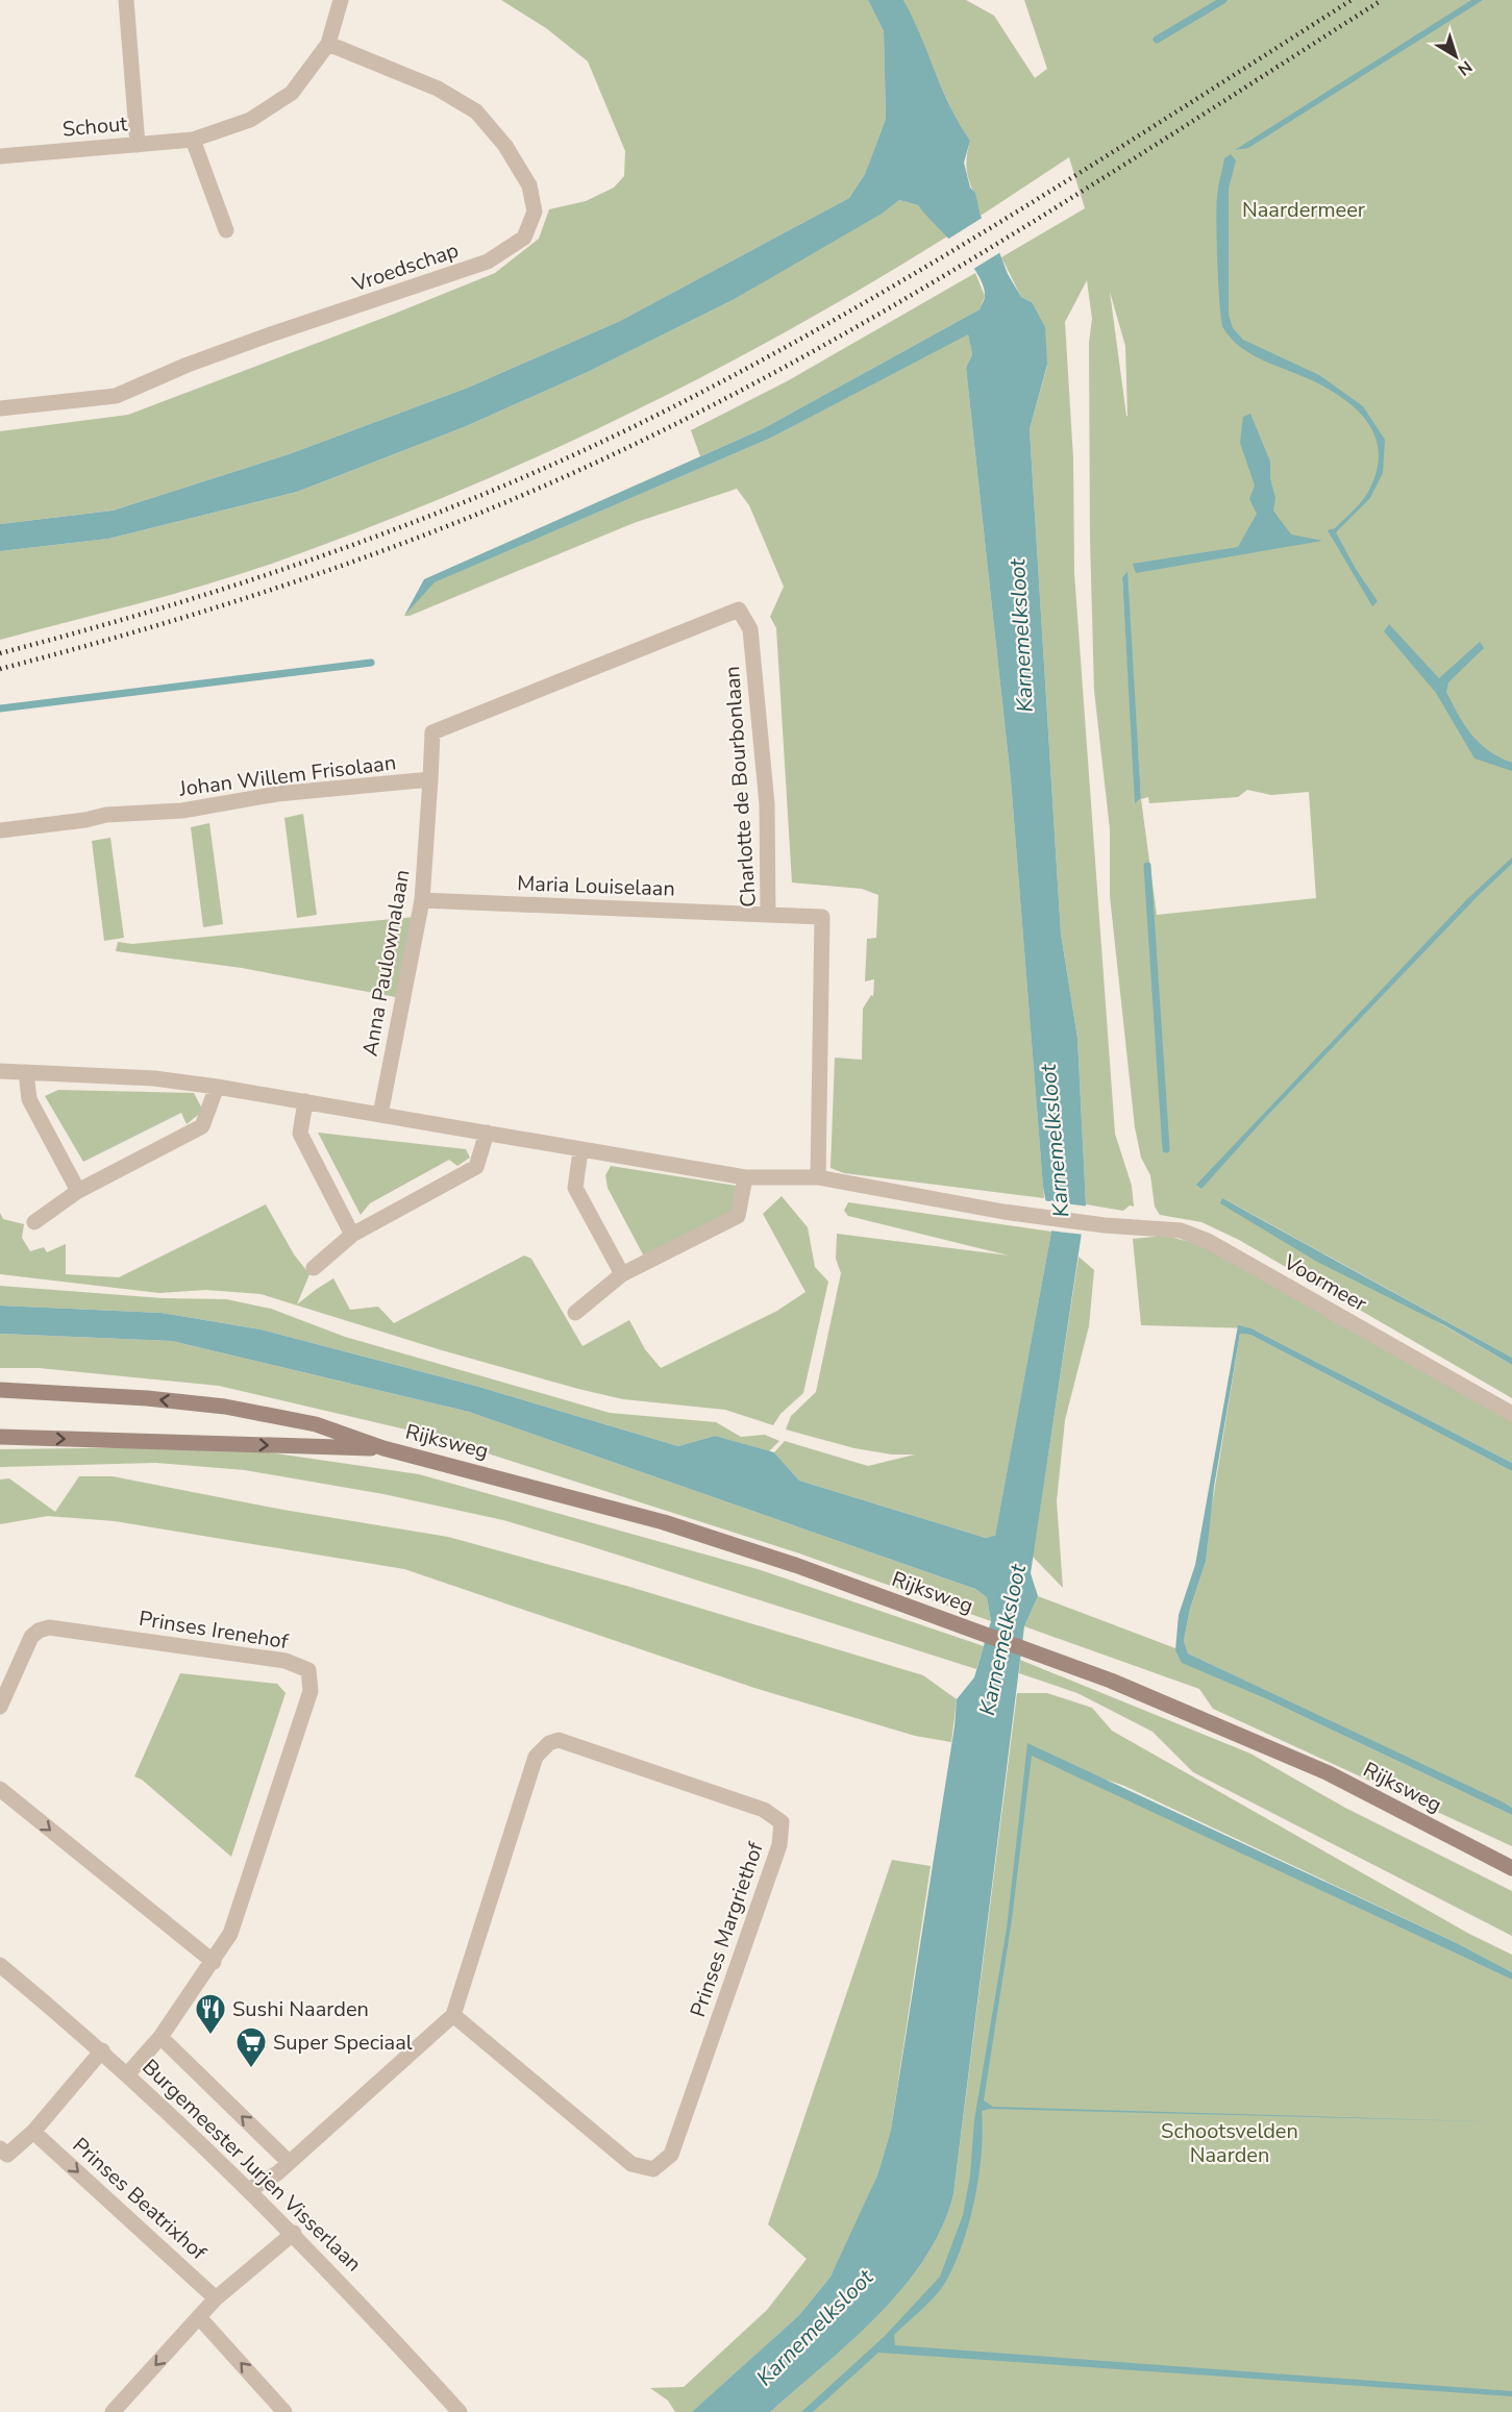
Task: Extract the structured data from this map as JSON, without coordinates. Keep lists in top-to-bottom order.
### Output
{
  "streets": {
    "main road": ["Rijksweg"],
    "street": [
      "Schout",
      "Vroedschap",
      "Johan Willem Frisolaan",
      "Charlotte de Bourbonlaan",
      "Maria Louiselaan",
      "Anna Paulownalaan",
      "Voormeer",
      "Prinses Irenehof",
      "Prinses Margriethof",
      "Burgemeester Jurjen Visserlaan",
      "Prinses Beatrixhof"
    ]
  },
  "crossings": [
    ["Schout", "Vroedschap"],
    ["Johan Willem Frisolaan", "Charlotte de Bourbonlaan"],
    ["Johan Willem Frisolaan", "Anna Paulownalaan"],
    ["Charlotte de Bourbonlaan", "Maria Louiselaan"],
    ["Charlotte de Bourbonlaan", "Anna Paulownalaan"],
    ["Charlotte de Bourbonlaan", "Voormeer"],
    ["Maria Louiselaan", "Anna Paulownalaan"],
    ["Anna Paulownalaan", "Voormeer"],
    ["Prinses Irenehof", "Burgemeester Jurjen Visserlaan"]
  ],
  "one_way": ["Prinses Beatrixhof"],
  "water": ["Karnemelksloot"],
  "parks": ["Naardermeer", "Schootsvelden Naarden"],
  "places": {
    "restaurant": ["Sushi Naarden"],
    "supermarket": ["Super Speciaal"]
  },
  "north": "bottom right"
}
